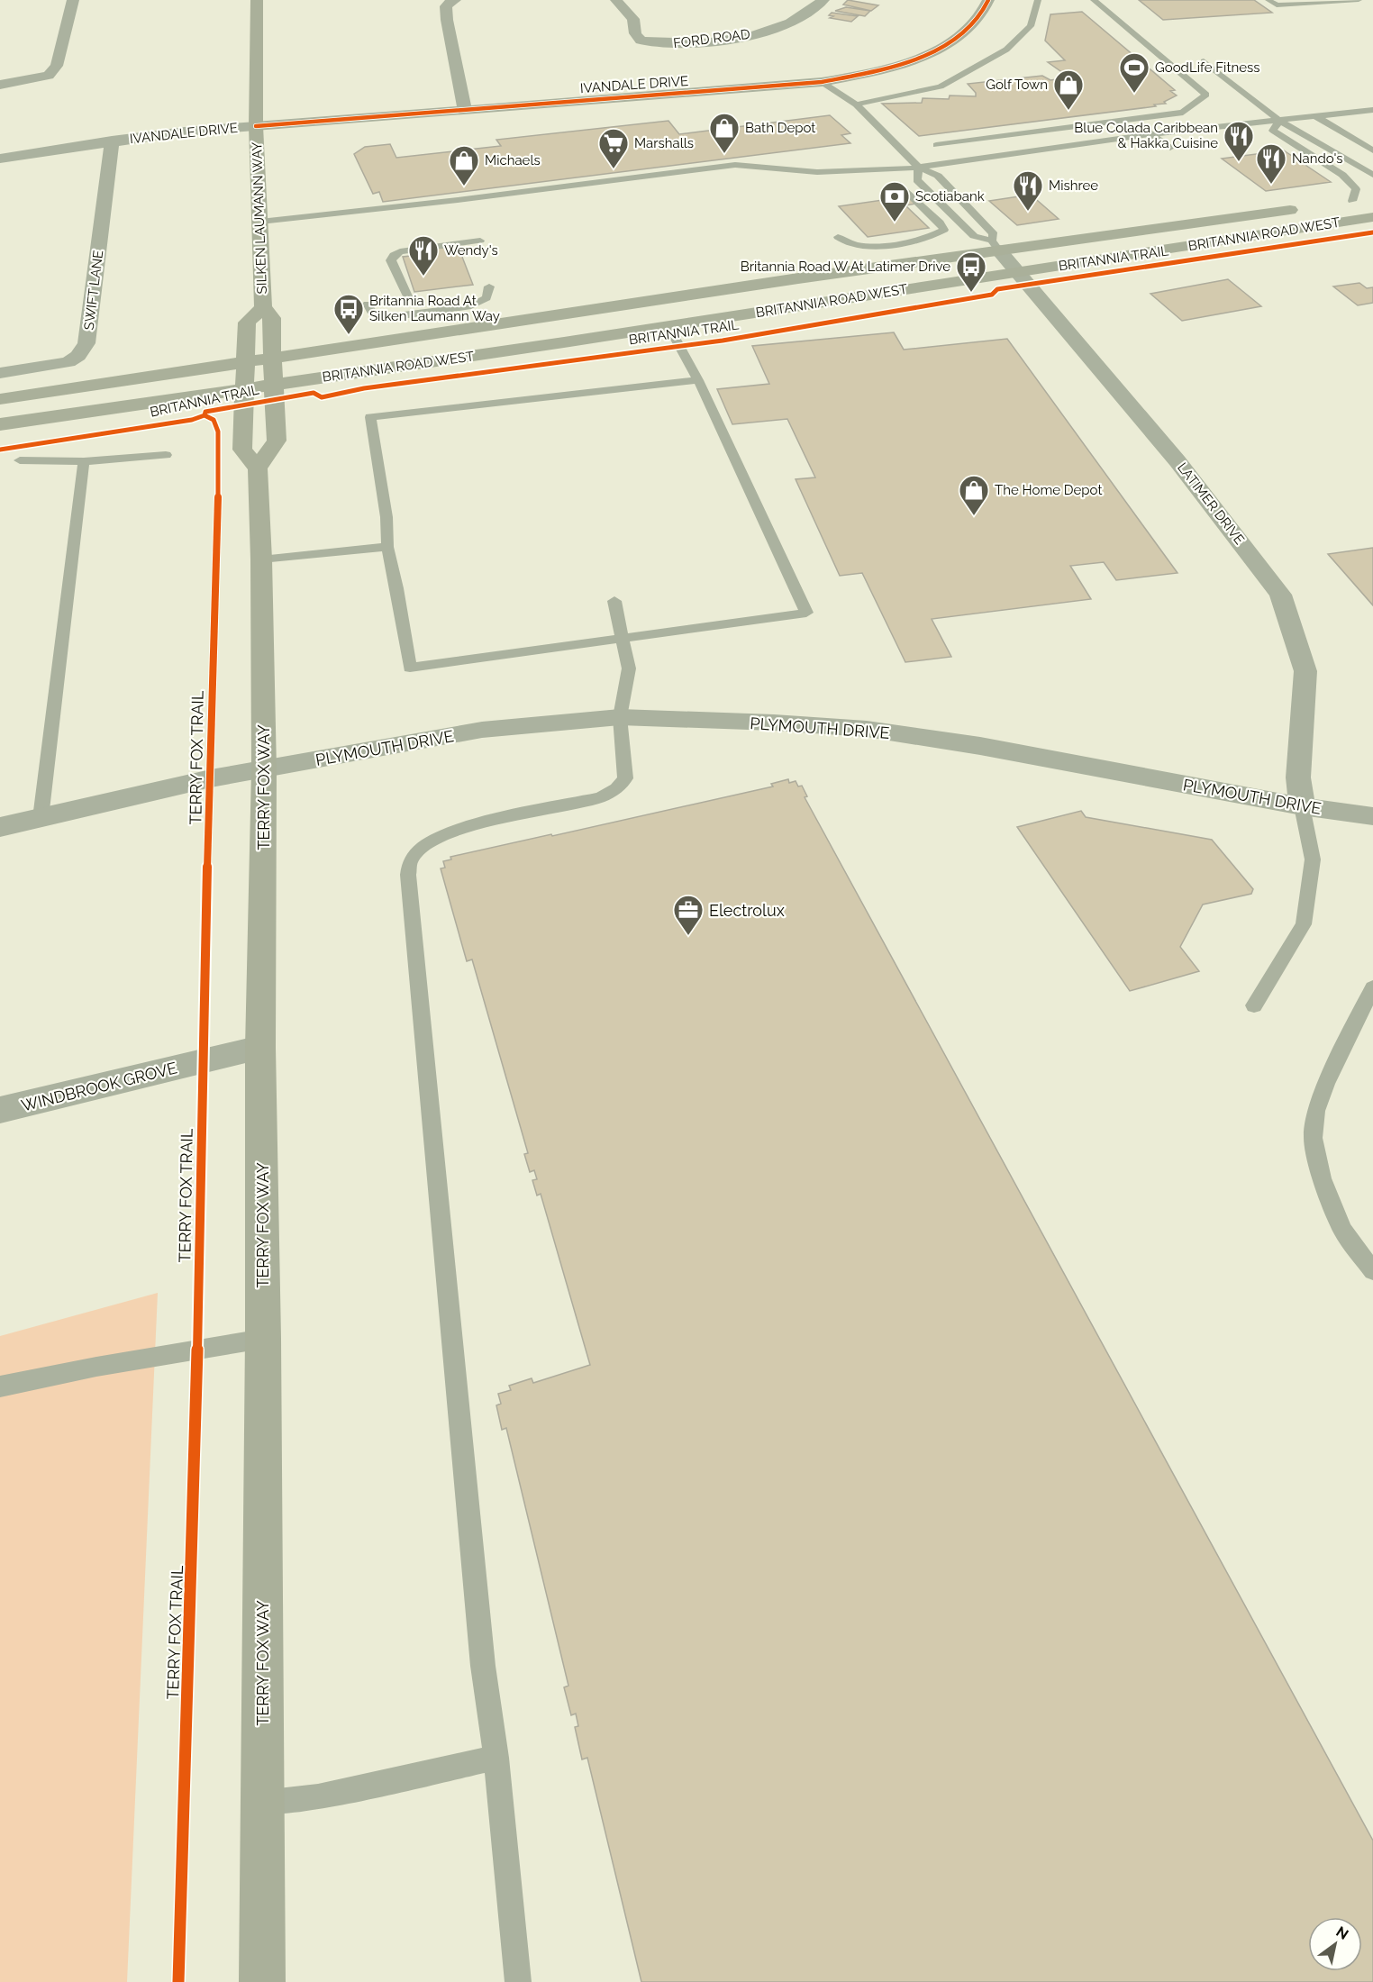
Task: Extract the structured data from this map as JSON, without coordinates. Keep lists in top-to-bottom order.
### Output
{
  "streets": {
    "main road": ["SILKEN LAUMANN WAY", "BRITANNIA ROAD WEST", "TERRY FOX WAY"],
    "street": [
      "FORD ROAD",
      "IVANDALE DRIVE",
      "SWIFT LANE",
      "LATIMER DRIVE",
      "PLYMOUTH DRIVE",
      "WINDBROOK GROVE"
    ],
    "cycle path": ["BRITANNIA TRAIL"]
  },
  "crossings": [
    ["IVANDALE DRIVE", "SILKEN LAUMANN WAY"],
    ["IVANDALE DRIVE", "SWIFT LANE"],
    ["SILKEN LAUMANN WAY", "BRITANNIA ROAD WEST"],
    ["BRITANNIA ROAD WEST", "LATIMER DRIVE"],
    ["LATIMER DRIVE", "PLYMOUTH DRIVE"],
    ["PLYMOUTH DRIVE", "TERRY FOX WAY"],
    ["TERRY FOX WAY", "WINDBROOK GROVE"]
  ],
  "places": {
    "sports": ["GoodLife Fitness"],
    "shop": [
      "Golf Town",
      "Bath Depot",
      "Michaels",
      "The Home Depot"
    ],
    "restaurant": [
      "Blue Colada Caribbean & Hakka Cuisine",
      "Nando's",
      "Mishree",
      "Wendy's"
    ],
    "supermarket": ["Marshalls"],
    "bank": ["Scotiabank"],
    "bus stop": ["Britannia Road W At Latimer Drive", "Britannia Road At Silken Laumann Way"],
    "office": ["Electrolux"]
  },
  "north": "top right"
}
